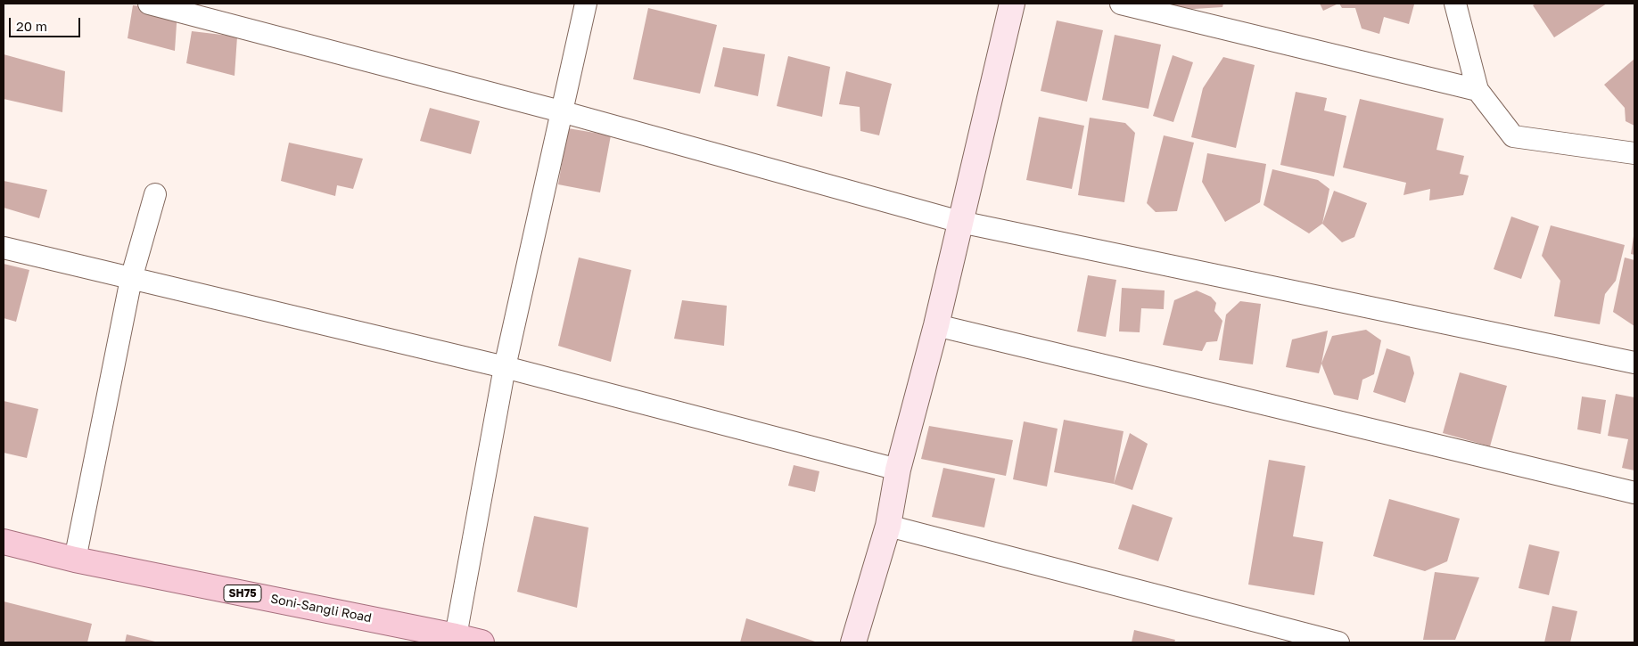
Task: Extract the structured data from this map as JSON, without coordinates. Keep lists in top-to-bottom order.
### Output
{
  "streets": {
    "main road": ["SH75", "Soni-Sangli Road"]
  },
  "scale_bar": "20 m"
}
